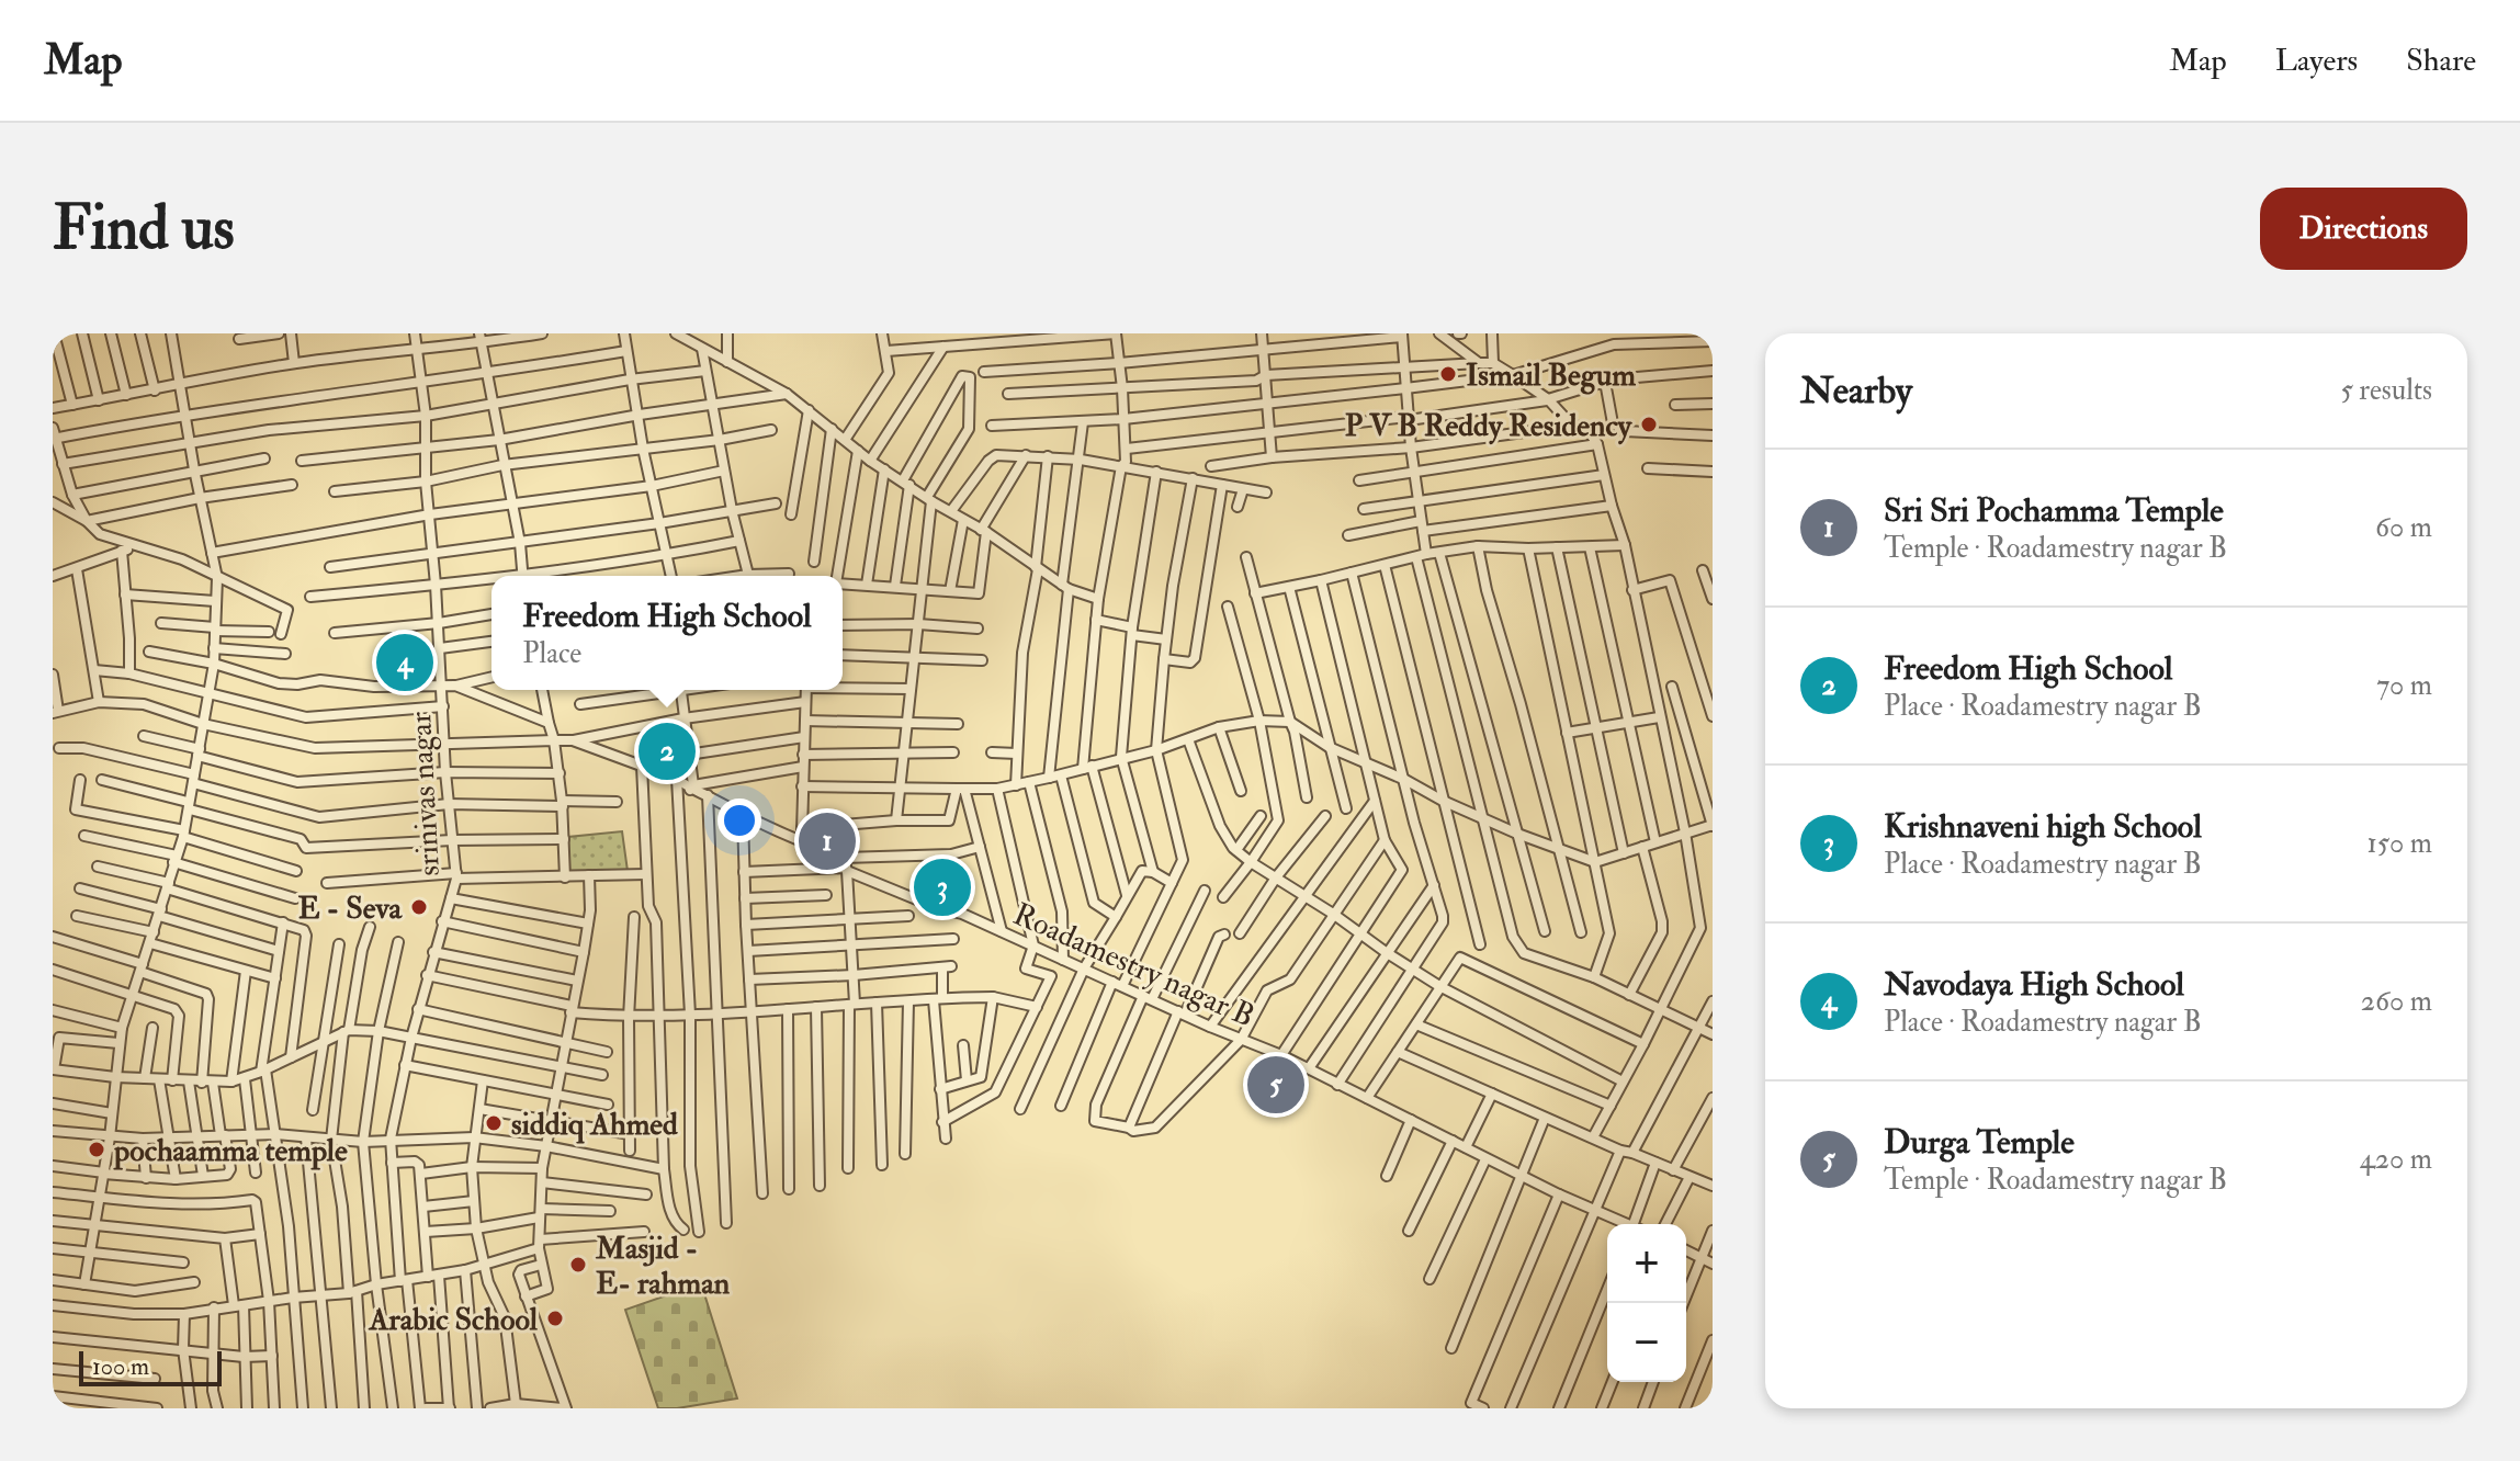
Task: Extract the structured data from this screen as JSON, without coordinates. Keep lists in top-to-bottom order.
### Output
{
  "streets": {
    "street": ["srinivas nagar", "Roadamestry nagar B"]
  },
  "crossings": [
    ["srinivas nagar", "Roadamestry nagar B"]
  ],
  "places": [
    "Ismail Begum",
    "P V B Reddy Residency",
    "E - Seva",
    "siddiq Ahmed",
    "pochaamma temple",
    "Masjid - E- rahman",
    "Arabic School"
  ],
  "scale_bar": "100 m",
  "page": {
    "header": "Map",
    "nav": ["Map", "Layers", "Share"],
    "buttons": "Directions",
    "title": "Find us",
    "heading": ["Nearby", "5 results"],
    "list": [
      {
        "mark": "1",
        "name": "Sri Sri Pochamma Temple",
        "note": "Temple · Roadamestry nagar B",
        "value": "60 m"
      },
      {
        "mark": "2",
        "name": "Freedom High School",
        "note": "Place · Roadamestry nagar B",
        "value": "70 m"
      },
      {
        "mark": "3",
        "name": "Krishnaveni high School",
        "note": "Place · Roadamestry nagar B",
        "value": "150 m"
      },
      {
        "mark": "4",
        "name": "Navodaya High School",
        "note": "Place · Roadamestry nagar B",
        "value": "260 m"
      },
      {
        "mark": "5",
        "name": "Durga Temple",
        "note": "Temple · Roadamestry nagar B",
        "value": "420 m"
      }
    ],
    "popup": ["Freedom High School", "Place"],
    "pins": [
      "4",
      "2",
      "1",
      "3",
      "5"
    ],
    "map_buttons": ["+", "−"],
    "scale": "100 m"
  }
}
